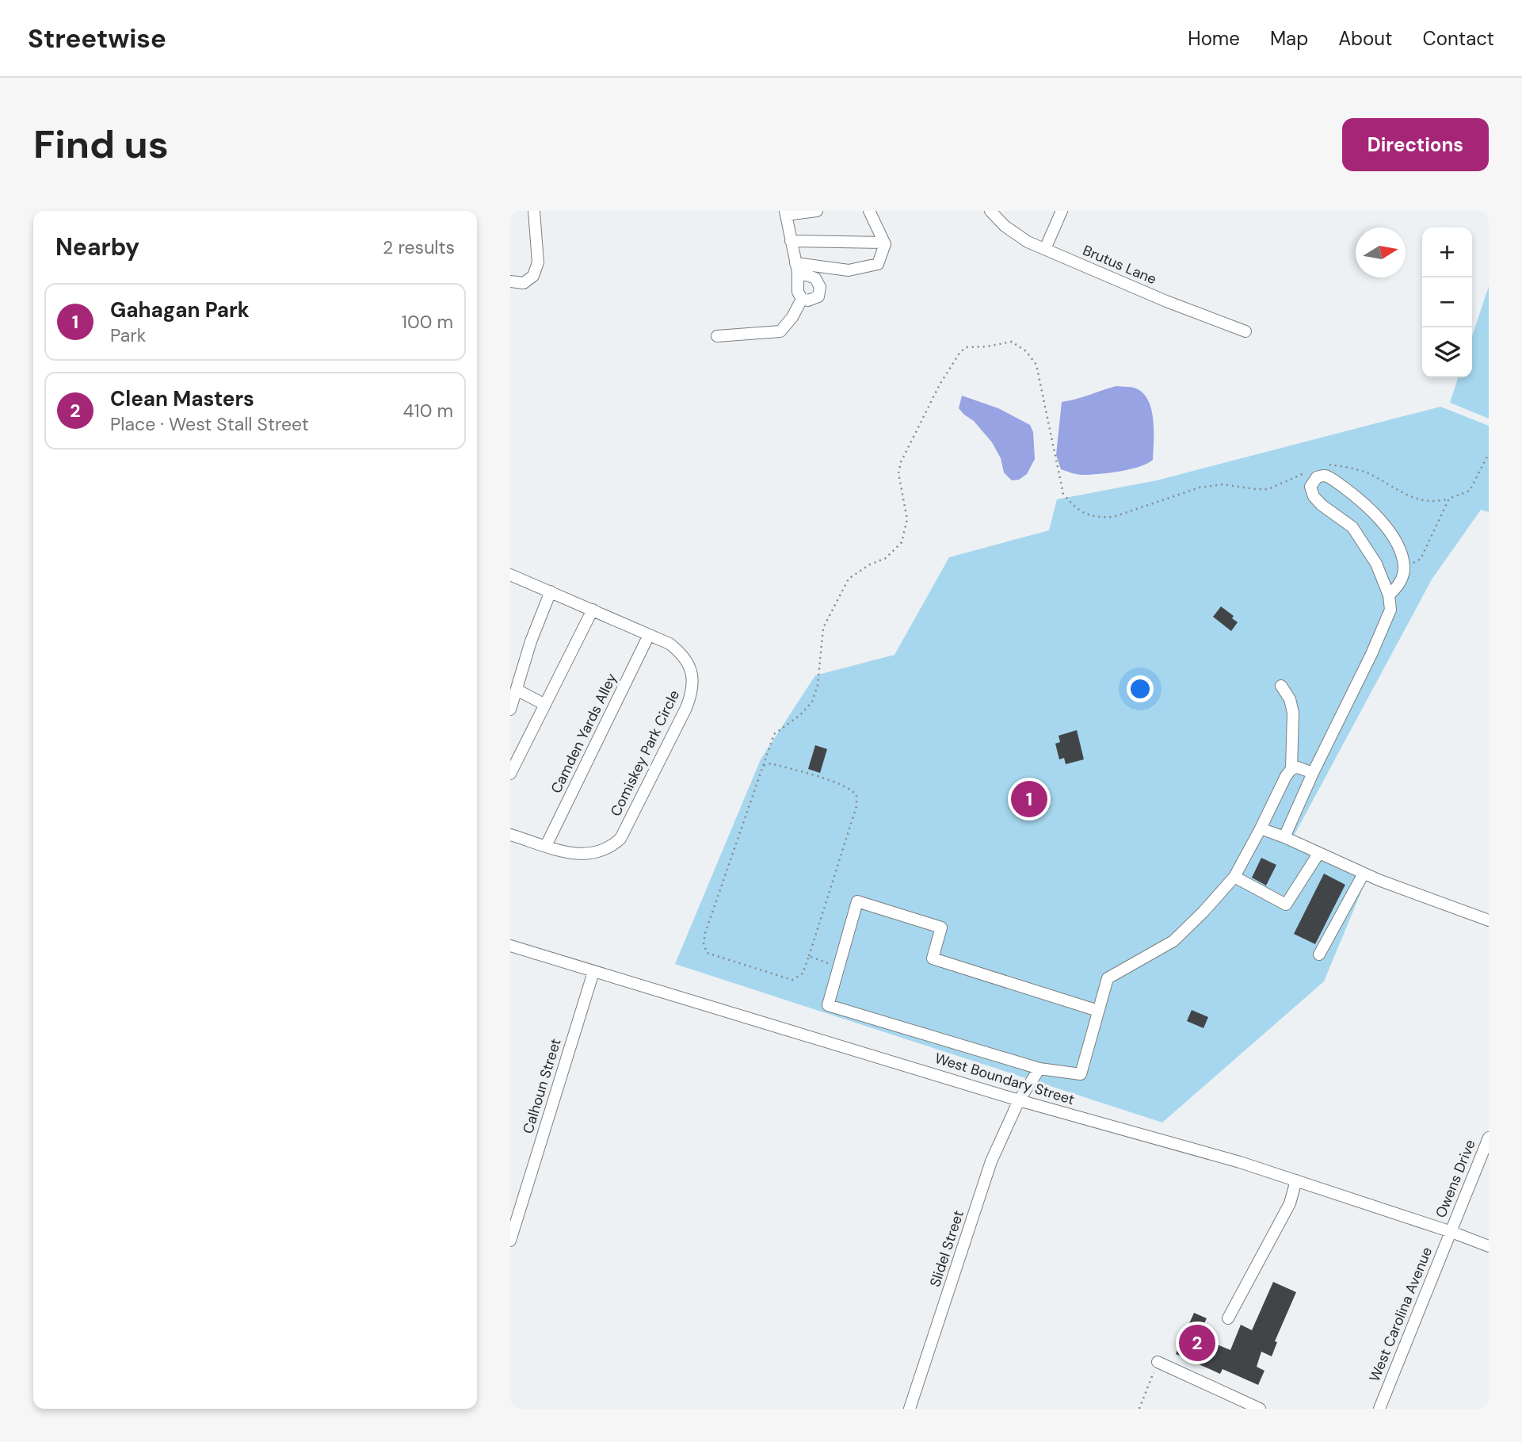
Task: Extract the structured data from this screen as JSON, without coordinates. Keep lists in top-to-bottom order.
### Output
{
  "streets": {
    "street": [
      "Brutus Lane",
      "Camden Yards Alley",
      "Comiskey Park Circle",
      "West Boundary Street",
      "Calhoun Street",
      "Owens Drive",
      "Slidel Street",
      "West Carolina Avenue"
    ]
  },
  "crossings": [
    ["Camden Yards Alley", "Comiskey Park Circle"],
    ["West Boundary Street", "Calhoun Street"],
    ["West Boundary Street", "Owens Drive"],
    ["West Boundary Street", "Slidel Street"],
    ["West Boundary Street", "West Carolina Avenue"],
    ["Owens Drive", "West Carolina Avenue"]
  ],
  "north": "right",
  "page": {
    "header": "Streetwise",
    "nav": [
      "Home",
      "Map",
      "About",
      "Contact"
    ],
    "buttons": "Directions",
    "title": "Find us",
    "heading": ["Nearby", "2 results"],
    "map_buttons": ["+", "−"],
    "list": [
      {
        "mark": "1",
        "name": "Gahagan Park",
        "note": "Park",
        "value": "100 m"
      },
      {
        "mark": "2",
        "name": "Clean Masters",
        "note": "Place · West Stall Street",
        "value": "410 m"
      }
    ],
    "pins": ["1", "2"]
  }
}
